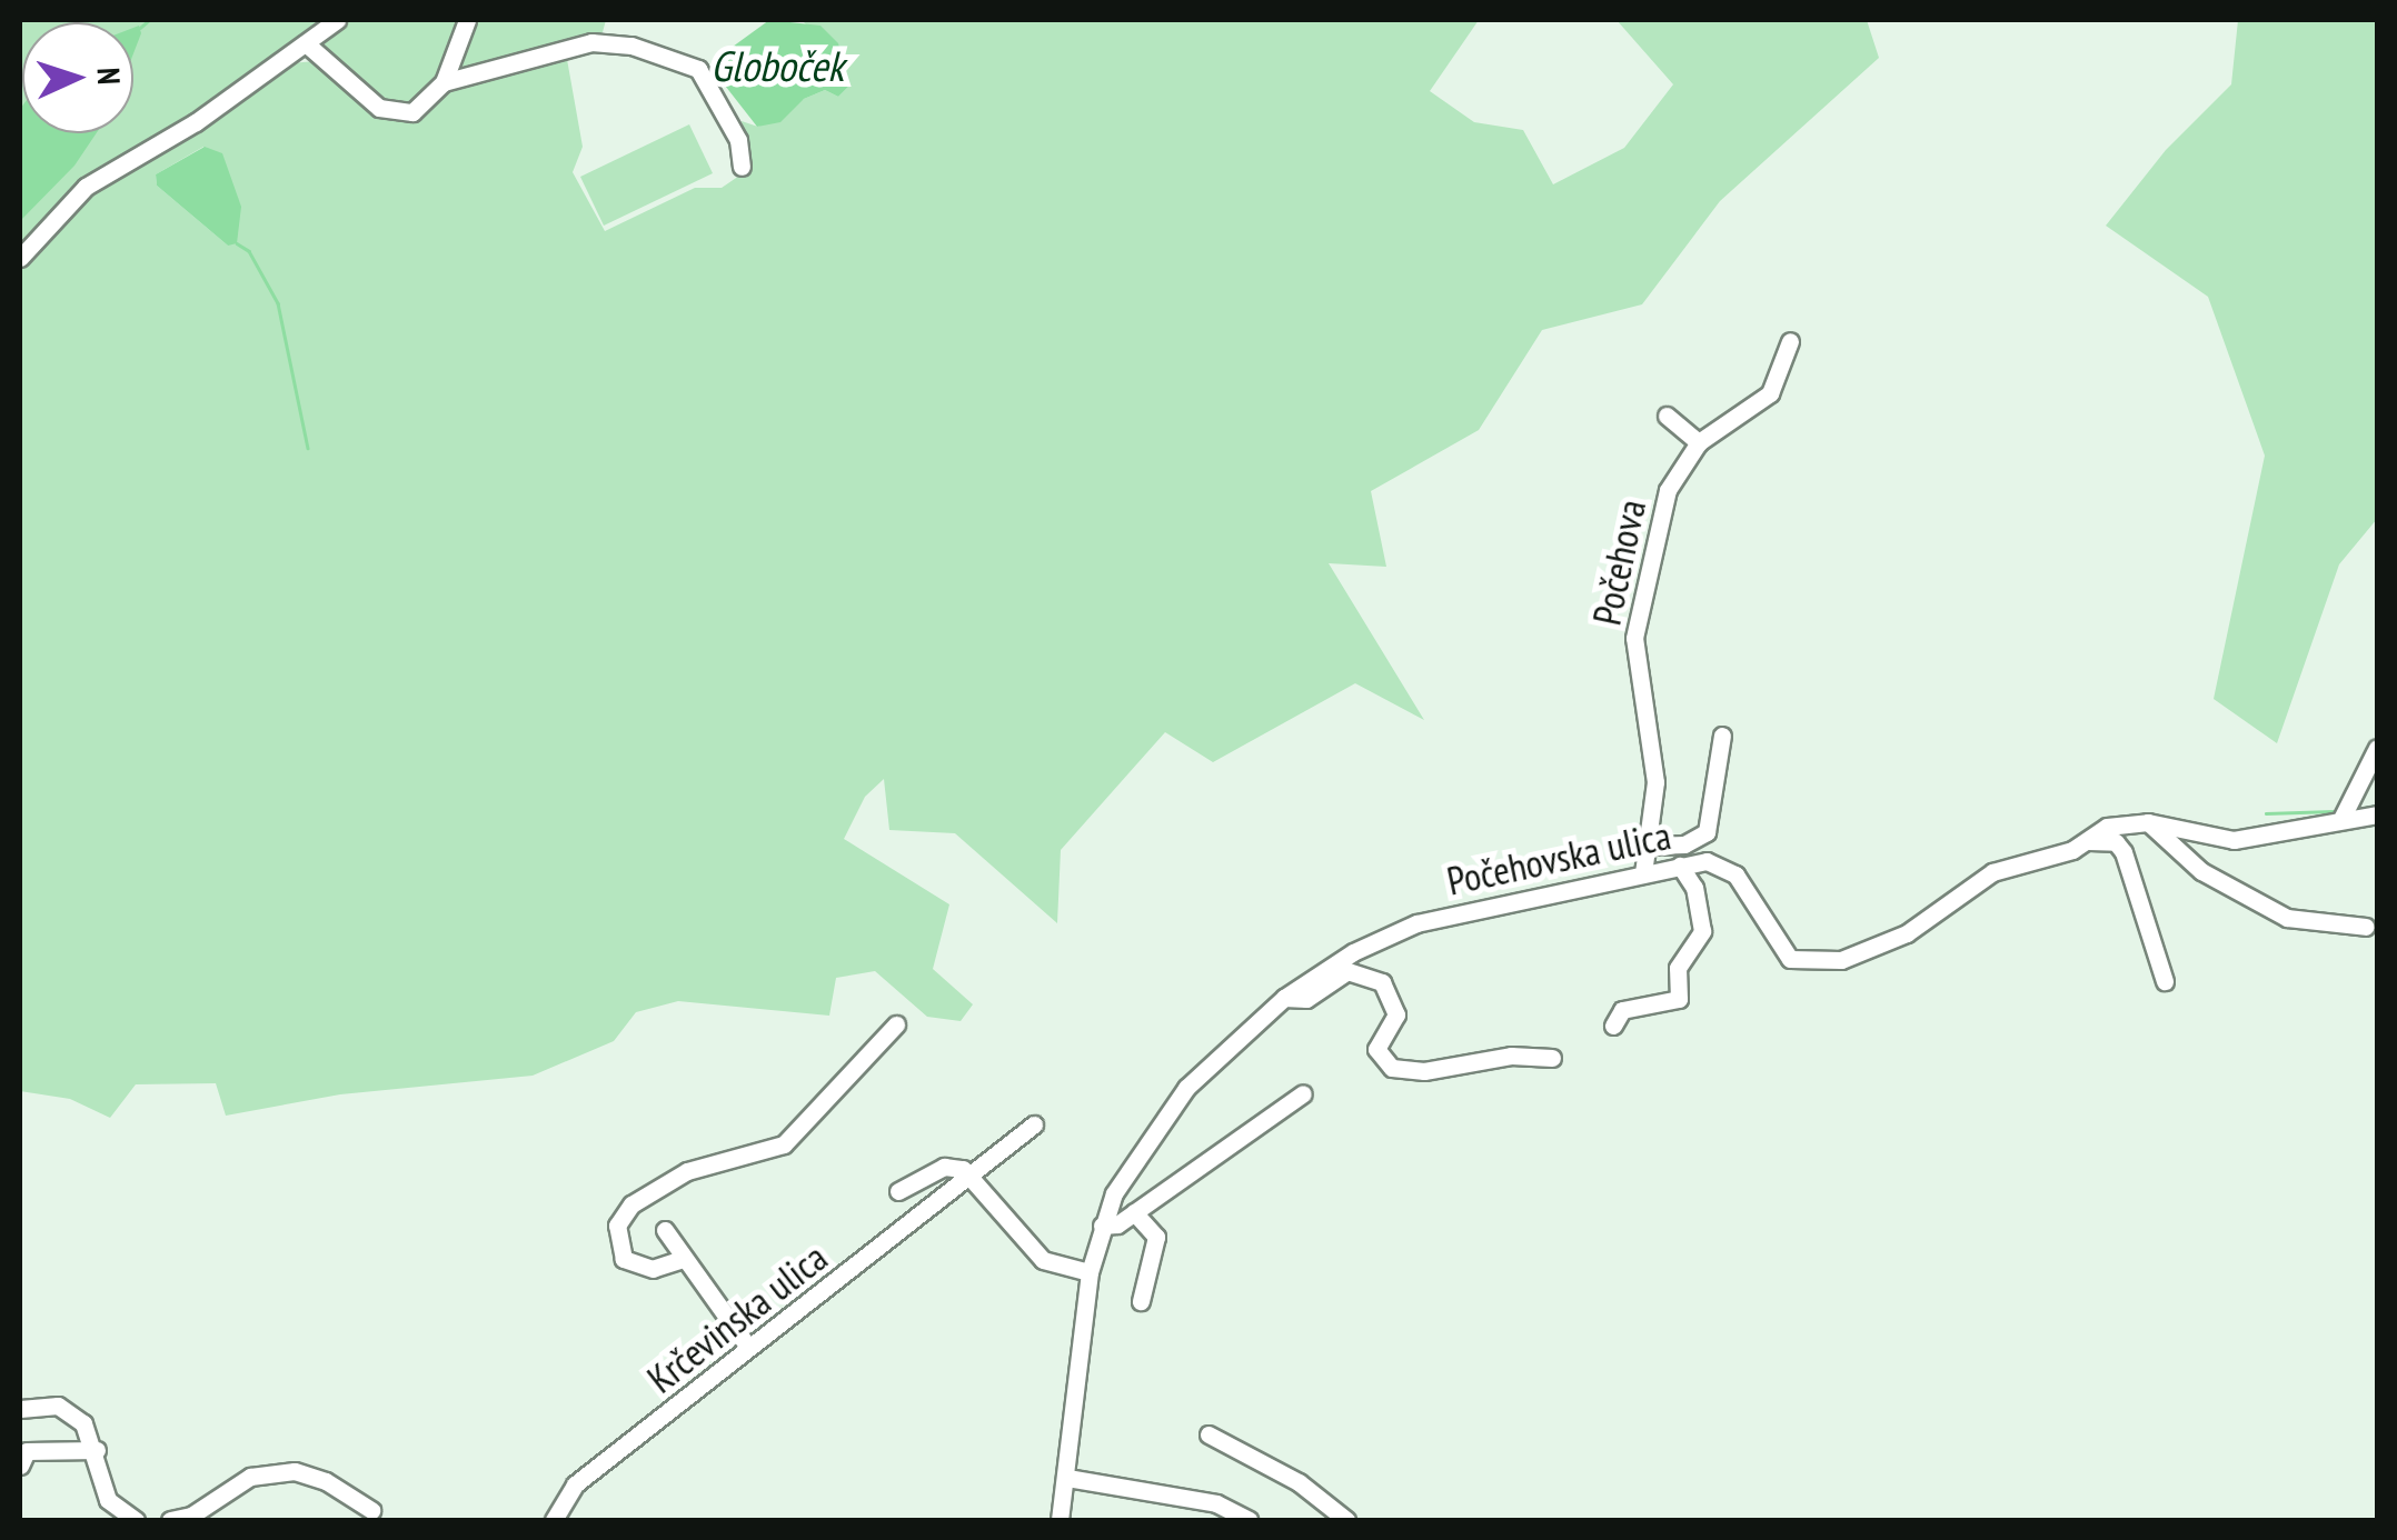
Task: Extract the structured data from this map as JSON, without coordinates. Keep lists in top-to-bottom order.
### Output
{
  "streets": {
    "street": ["Počehova", "Počehovska ulica", "Krčevinska ulica"]
  },
  "crossings": [
    ["Počehova", "Počehovska ulica"]
  ],
  "water": ["Globoček"],
  "north": "right"
}
